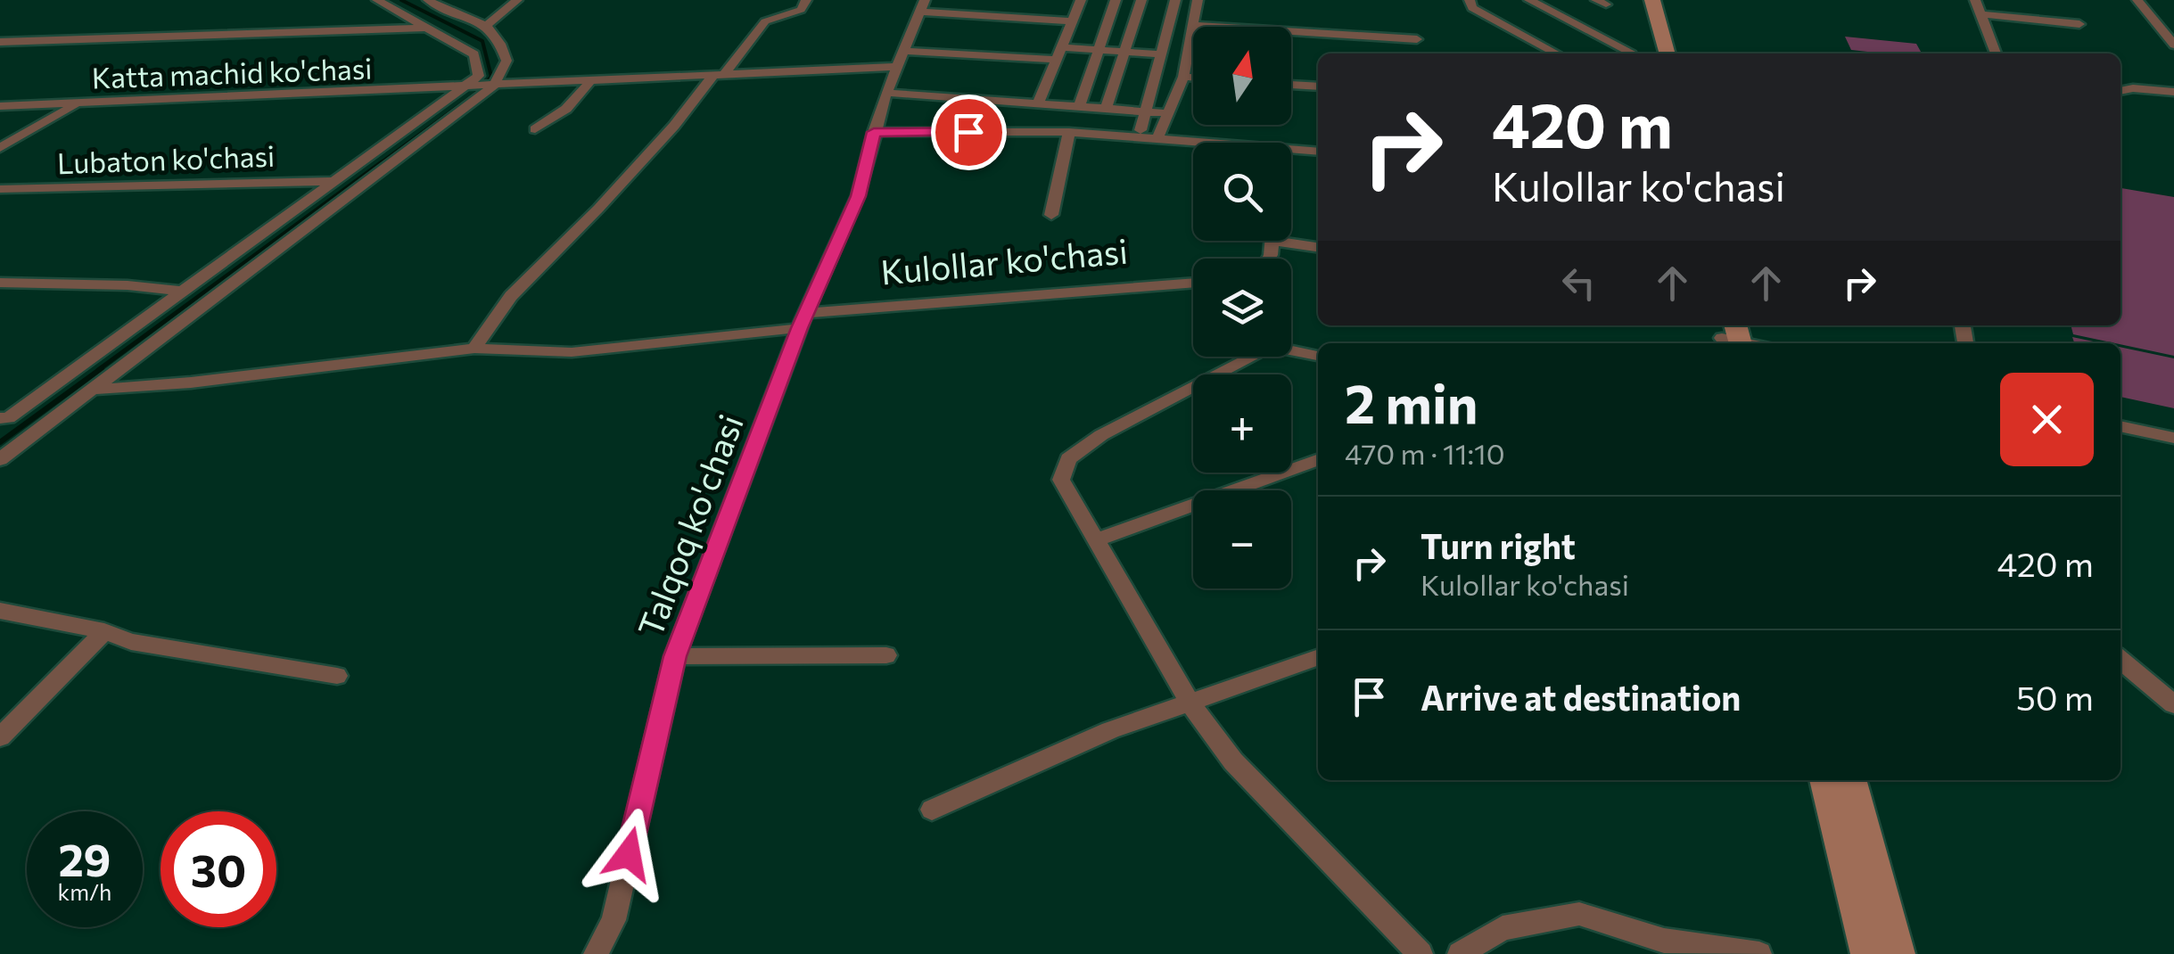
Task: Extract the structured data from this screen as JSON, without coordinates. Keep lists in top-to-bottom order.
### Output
{
  "streets": {
    "street": [
      "Katta machid ko'chasi",
      "Lubaton ko'chasi",
      "Kulollar ko'chasi",
      "Talqoq ko'chasi"
    ]
  },
  "crossings": [
    ["Katta machid ko'chasi", "Lubaton ko'chasi"],
    ["Katta machid ko'chasi", "Talqoq ko'chasi"],
    ["Kulollar ko'chasi", "Talqoq ko'chasi"]
  ],
  "north": "top",
  "page": {
    "map_buttons": ["+", "−"],
    "turn": ["420 m", "Kulollar ko'chasi"],
    "heading": ["2 min", "470 m · 11:10"],
    "list": [
      {
        "name": "Turn right",
        "note": "Kulollar ko'chasi",
        "value": "420 m"
      },
      {
        "name": "Arrive at destination",
        "value": "50 m"
      }
    ],
    "speed": "29 km/h",
    "limit": "30"
  }
}
